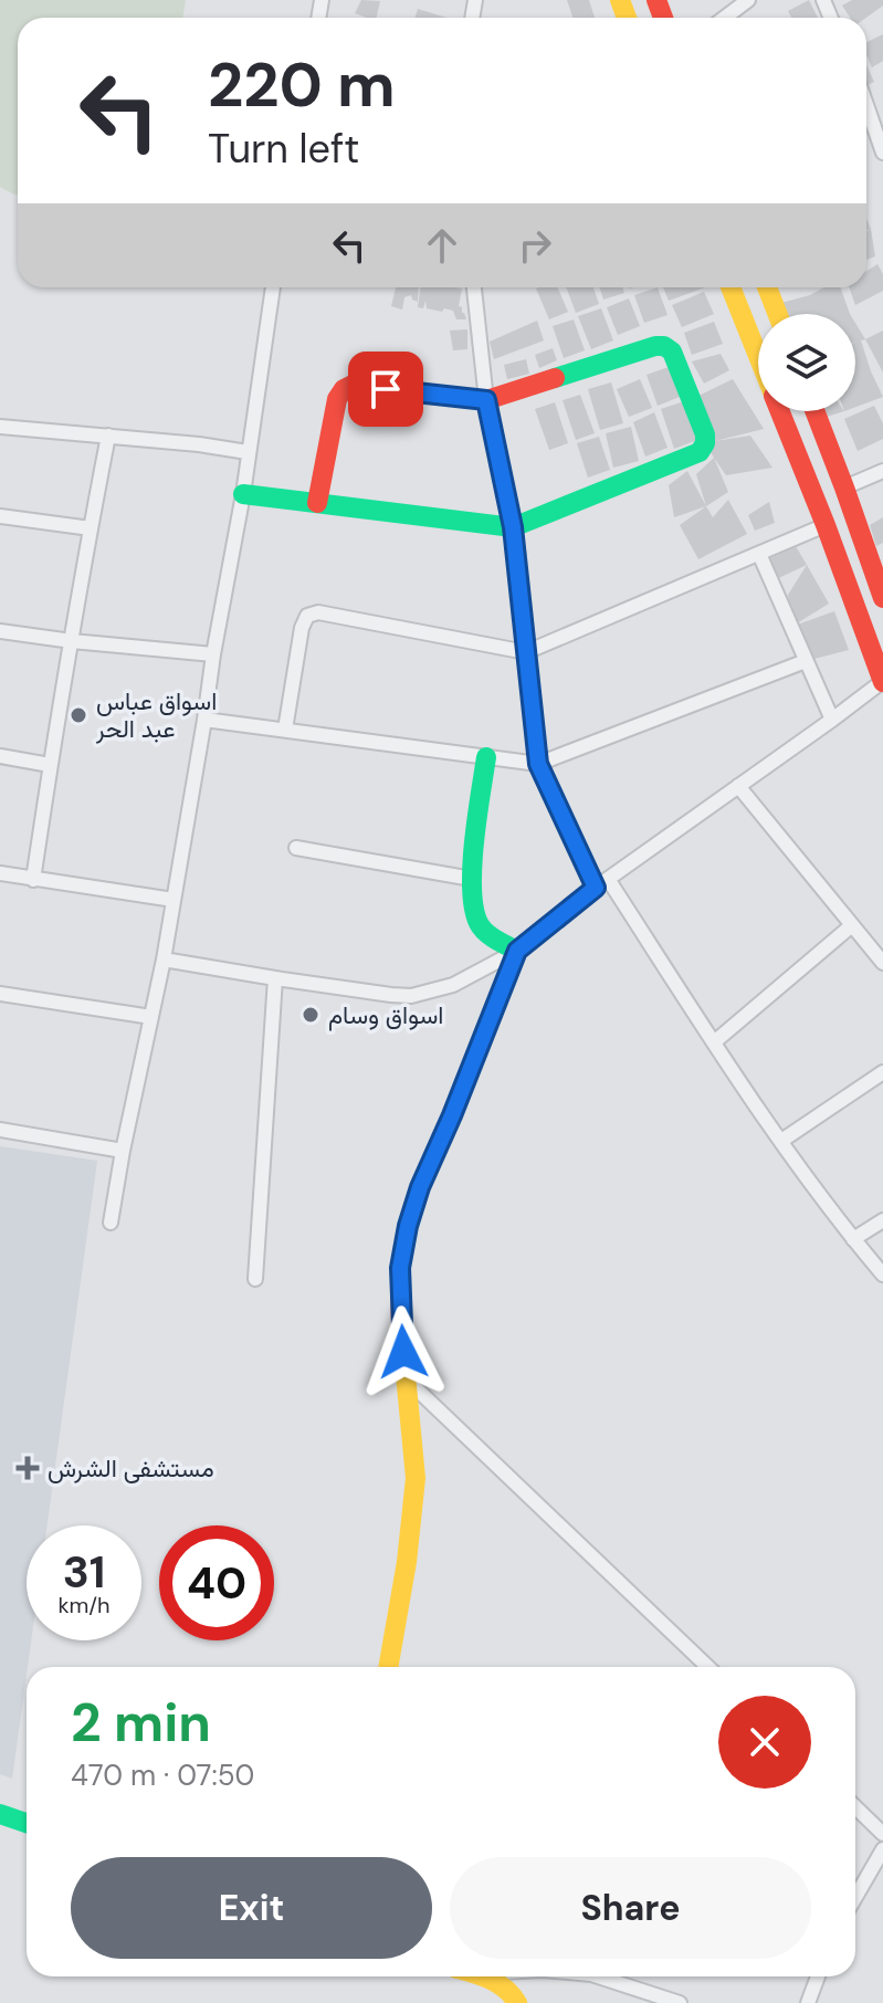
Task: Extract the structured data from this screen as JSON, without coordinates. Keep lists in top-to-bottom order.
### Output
{
  "places": {
    "other": ["اسواق عباس عبد الحر", "اسواق وسام"],
    "health": ["مستشفى الشرش"]
  },
  "page": {
    "turn": ["220 m", "Turn left"],
    "speed": "31 km/h",
    "limit": "40",
    "heading": ["2 min", "470 m · 07:50"],
    "buttons": ["Exit", "Share"]
  }
}
